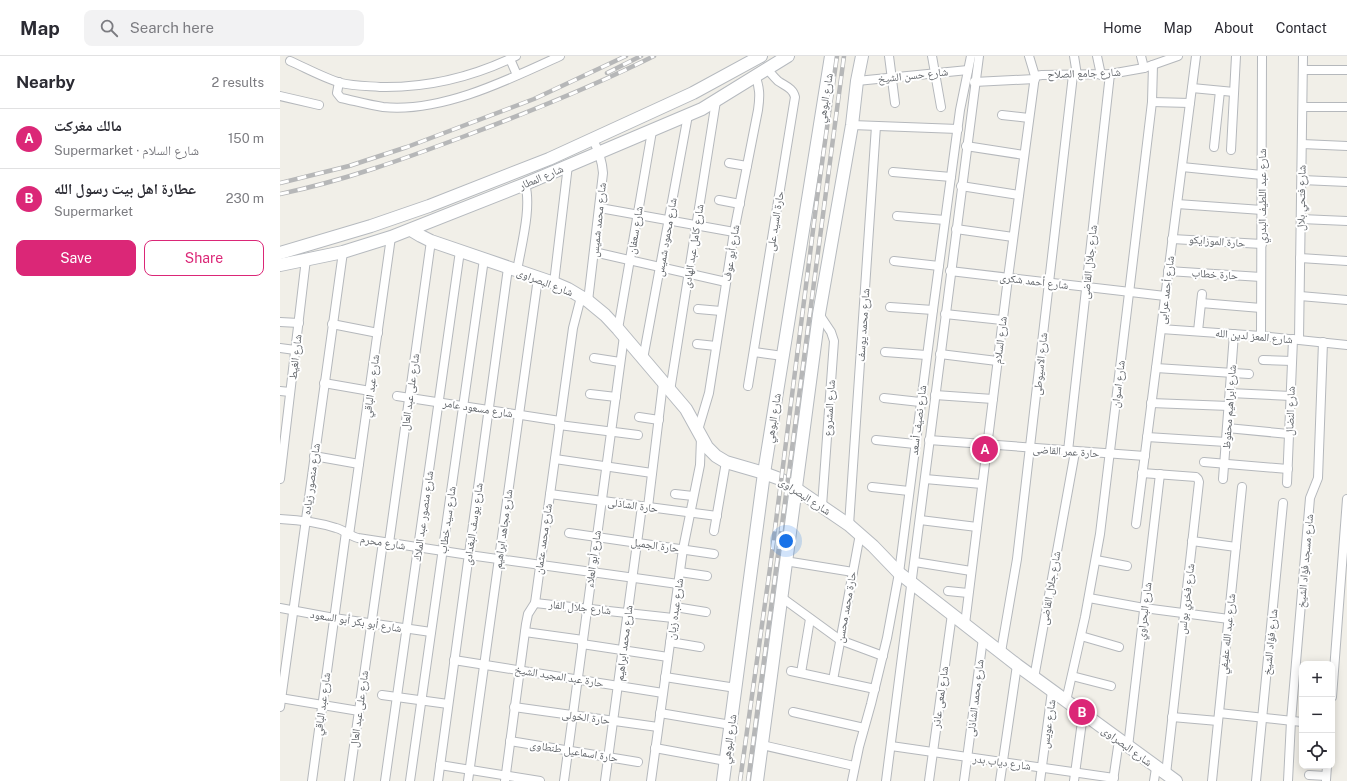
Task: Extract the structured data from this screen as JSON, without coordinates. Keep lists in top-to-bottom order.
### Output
{
  "streets": {
    "street": [
      "شارع جامع الصلاح",
      "شارع حسن الشيخ",
      "شارع البوهي",
      "شارع المطار",
      "شارع عبد اللطيف البدري",
      "شارع فتحي بلال",
      "شارع محمد شميس",
      "حارة السيد على",
      "شارع سعفان",
      "شارع محمود شميس",
      "حارة الموزايكو",
      "شارع كامل عبد الهادى",
      "شارع أبو عوف",
      "شارع جلال القاضى",
      "حارة خطاب",
      "شارع أحمد شكرى",
      "شارع البصراوى",
      "شارع أحمد عرابى",
      "شارع محمد يوسف",
      "شارع المعز لدين الله",
      "شارع السلام",
      "شارع الغيط",
      "شارع الاسيوطى",
      "شارع اسوان",
      "شارع عبد الباقي",
      "شارع على عبد العال",
      "شارع ابراهيم محفوظ",
      "شارع مسعود عامر",
      "شارع المشروع",
      "شارع النضال",
      "شارع نصيف أسعد",
      "حارة عمر القاضى",
      "شارع منصور زياده",
      "حارة الشاذلى",
      "شارع منصور عبد الملاك",
      "شارع سيد خطاب",
      "شارع يوسف البغدادى",
      "شارع مجاهد ابراهيم",
      "شارع محمد عثمان",
      "شارع محرم",
      "حارة الجميل",
      "شارع أبو العلاء",
      "شارع مسجد فؤاد الشيخ",
      "شارع فخري بولس",
      "شارع جلال الفار",
      "حارة محمد محسن",
      "شارع عبده زيان",
      "شارع البحراوي",
      "شارع أبو بكر أبو السعود",
      "شارع عبد الله عفيفي",
      "شارع فؤاد الشيخ",
      "شارع محمد ابراهيم",
      "حارة عبد المجيد الشيخ",
      "شارع لمعى عاذر",
      "شارع محمد الشاذلى",
      "حارة الخولى",
      "شارع عويس",
      "حارة اسماعيل طنطاوى",
      "شارع دياب بدر"
    ]
  },
  "crossings": [
    ["شارع جامع الصلاح", "شارع جلال القاضى"],
    ["شارع جامع الصلاح", "شارع السلام"],
    ["شارع جامع الصلاح", "شارع الاسيوطى"],
    ["شارع جامع الصلاح", "شارع اسوان"],
    ["شارع جامع الصلاح", "شارع نصيف أسعد"],
    ["شارع حسن الشيخ", "شارع نصيف أسعد"],
    ["شارع البوهي", "شارع البصراوى"],
    ["شارع المطار", "شارع محمد شميس"],
    ["شارع المطار", "حارة السيد على"],
    ["شارع المطار", "شارع سعفان"],
    ["شارع المطار", "شارع محمود شميس"],
    ["شارع المطار", "شارع كامل عبد الهادى"],
    ["شارع المطار", "شارع أبو عوف"],
    ["شارع المطار", "شارع البصراوى"],
    ["شارع المطار", "شارع الغيط"],
    ["شارع المطار", "شارع عبد الباقي"],
    ["شارع المطار", "شارع منصور زياده"],
    ["شارع المطار", "شارع يوسف البغدادى"],
    ["شارع عبد اللطيف البدري", "حارة الموزايكو"],
    ["شارع عبد اللطيف البدري", "حارة خطاب"],
    ["شارع عبد اللطيف البدري", "شارع المعز لدين الله"],
    ["شارع فتحي بلال", "شارع المعز لدين الله"],
    ["شارع فتحي بلال", "شارع النضال"],
    ["شارع محمد شميس", "شارع البصراوى"],
    ["شارع محمد شميس", "شارع محمد عثمان"],
    ["شارع سعفان", "شارع البصراوى"],
    ["شارع سعفان", "شارع أبو العلاء"],
    ["شارع محمود شميس", "شارع البصراوى"],
    ["حارة الموزايكو", "شارع أحمد عرابى"],
    ["شارع كامل عبد الهادى", "شارع البصراوى"],
    ["شارع كامل عبد الهادى", "شارع محمد ابراهيم"],
    ["شارع أبو عوف", "شارع البصراوى"],
    ["شارع أبو عوف", "شارع عبده زيان"],
    ["شارع جلال القاضى", "شارع أحمد شكرى"],
    ["شارع جلال القاضى", "شارع البصراوى"],
    ["شارع جلال القاضى", "حارة عمر القاضى"],
    ["حارة خطاب", "شارع أحمد عرابى"],
    ["شارع أحمد شكرى", "شارع أحمد عرابى"],
    ["شارع أحمد شكرى", "شارع السلام"],
    ["شارع أحمد شكرى", "شارع الاسيوطى"],
    ["شارع أحمد شكرى", "شارع اسوان"],
    ["شارع أحمد شكرى", "شارع نصيف أسعد"],
    ["شارع البصراوى", "شارع محمد يوسف"],
    ["شارع البصراوى", "شارع السلام"],
    ["شارع البصراوى", "شارع الاسيوطى"],
    ["شارع البصراوى", "شارع اسوان"],
    ["شارع البصراوى", "شارع على عبد العال"],
    ["شارع البصراوى", "شارع المشروع"],
    ["شارع البصراوى", "شارع نصيف أسعد"],
    ["شارع البصراوى", "شارع منصور عبد الملاك"],
    ["شارع البصراوى", "شارع سيد خطاب"],
    ["شارع البصراوى", "شارع يوسف البغدادى"],
    ["شارع البصراوى", "شارع مجاهد ابراهيم"],
    ["شارع البصراوى", "شارع محمد عثمان"],
    ["شارع البصراوى", "شارع أبو العلاء"],
    ["شارع البصراوى", "شارع فخري بولس"],
    ["شارع البصراوى", "حارة محمد محسن"],
    ["شارع البصراوى", "شارع عبده زيان"],
    ["شارع البصراوى", "شارع البحراوي"],
    ["شارع البصراوى", "شارع محمد ابراهيم"],
    ["شارع البصراوى", "شارع لمعى عاذر"],
    ["شارع البصراوى", "شارع محمد الشاذلى"],
    ["شارع البصراوى", "شارع عويس"],
    ["شارع أحمد عرابى", "شارع المعز لدين الله"],
    ["شارع أحمد عرابى", "حارة عمر القاضى"],
    ["شارع أحمد عرابى", "شارع فخري بولس"],
    ["شارع المعز لدين الله", "شارع ابراهيم محفوظ"],
    ["شارع المعز لدين الله", "شارع النضال"],
    ["شارع المعز لدين الله", "شارع مسجد فؤاد الشيخ"],
    ["شارع السلام", "حارة عمر القاضى"],
    ["شارع الاسيوطى", "حارة عمر القاضى"],
    ["شارع اسوان", "حارة عمر القاضى"],
    ["شارع عبد الباقي", "شارع محرم"],
    ["شارع عبد الباقي", "شارع أبو بكر أبو السعود"],
    ["شارع على عبد العال", "شارع مسعود عامر"],
    ["شارع على عبد العال", "شارع محرم"],
    ["شارع على عبد العال", "شارع أبو بكر أبو السعود"],
    ["شارع مسعود عامر", "شارع منصور عبد الملاك"],
    ["شارع مسعود عامر", "شارع سيد خطاب"],
    ["شارع مسعود عامر", "شارع يوسف البغدادى"],
    ["شارع مسعود عامر", "شارع مجاهد ابراهيم"],
    ["شارع مسعود عامر", "شارع محمد عثمان"],
    ["شارع مسعود عامر", "شارع أبو العلاء"],
    ["شارع نصيف أسعد", "حارة عمر القاضى"],
    ["شارع نصيف أسعد", "شارع دياب بدر"],
    ["شارع منصور زياده", "شارع محرم"],
    ["شارع منصور زياده", "شارع أبو بكر أبو السعود"],
    ["حارة الشاذلى", "شارع محمد عثمان"],
    ["حارة الشاذلى", "شارع أبو العلاء"],
    ["حارة الشاذلى", "شارع عبده زيان"],
    ["حارة الشاذلى", "شارع محمد ابراهيم"],
    ["شارع منصور عبد الملاك", "شارع محرم"],
    ["شارع منصور عبد الملاك", "شارع أبو بكر أبو السعود"],
    ["شارع سيد خطاب", "شارع محرم"],
    ["شارع سيد خطاب", "شارع أبو بكر أبو السعود"],
    ["شارع يوسف البغدادى", "شارع محرم"],
    ["شارع يوسف البغدادى", "حارة عبد المجيد الشيخ"],
    ["شارع مجاهد ابراهيم", "شارع محرم"],
    ["شارع مجاهد ابراهيم", "حارة عبد المجيد الشيخ"],
    ["شارع محمد عثمان", "شارع محرم"],
    ["شارع محمد عثمان", "شارع جلال الفار"],
    ["شارع محمد عثمان", "حارة عبد المجيد الشيخ"],
    ["شارع محمد عثمان", "حارة الخولى"],
    ["شارع محمد عثمان", "حارة اسماعيل طنطاوى"],
    ["شارع محرم", "شارع أبو العلاء"],
    ["شارع محرم", "شارع عبده زيان"],
    ["شارع محرم", "شارع محمد ابراهيم"],
    ["حارة الجميل", "شارع أبو العلاء"],
    ["حارة الجميل", "شارع عبده زيان"],
    ["حارة الجميل", "شارع محمد ابراهيم"],
    ["شارع أبو العلاء", "شارع جلال الفار"],
    ["شارع أبو العلاء", "حارة عبد المجيد الشيخ"],
    ["شارع أبو العلاء", "حارة الخولى"],
    ["شارع أبو العلاء", "حارة اسماعيل طنطاوى"],
    ["شارع فخري بولس", "شارع البحراوي"],
    ["شارع جلال الفار", "شارع عبده زيان"],
    ["شارع جلال الفار", "شارع محمد ابراهيم"],
    ["شارع عبده زيان", "حارة عبد المجيد الشيخ"],
    ["شارع عبده زيان", "حارة الخولى"],
    ["شارع البحراوي", "شارع دياب بدر"],
    ["شارع محمد ابراهيم", "حارة عبد المجيد الشيخ"],
    ["شارع محمد ابراهيم", "حارة الخولى"],
    ["شارع محمد ابراهيم", "حارة اسماعيل طنطاوى"],
    ["شارع لمعى عاذر", "شارع دياب بدر"],
    ["شارع محمد الشاذلى", "شارع دياب بدر"],
    ["شارع عويس", "شارع دياب بدر"]
  ],
  "page": {
    "header": "Map",
    "search": "Search here",
    "nav": [
      "Home",
      "Map",
      "About",
      "Contact"
    ],
    "heading": ["Nearby", "2 results"],
    "list": [
      {
        "mark": "A",
        "name": "مالك مغركت",
        "note": "Supermarket · شارع السلام",
        "value": "150 m"
      },
      {
        "mark": "B",
        "name": "عطارة اهل بيت رسول الله",
        "note": "Supermarket",
        "value": "230 m"
      }
    ],
    "buttons": ["Save", "Share"],
    "pins": ["A", "B"],
    "map_buttons": ["+", "−"]
  }
}
